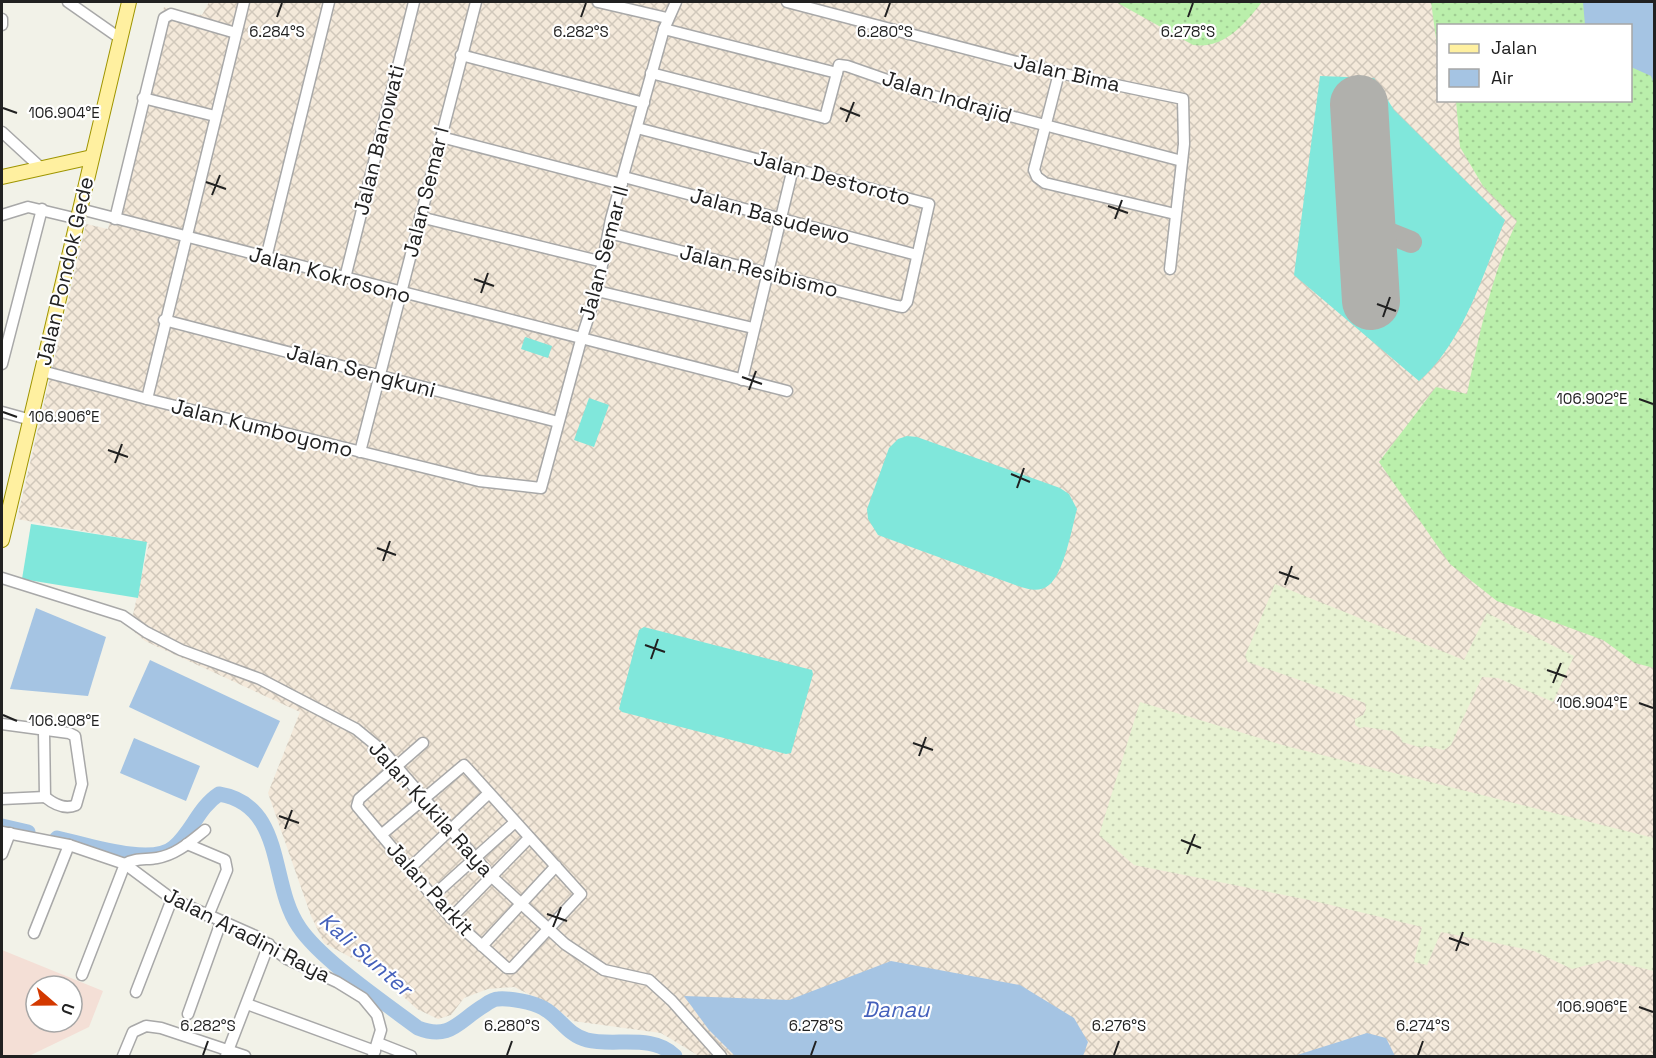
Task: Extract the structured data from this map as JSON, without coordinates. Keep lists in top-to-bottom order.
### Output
{
  "streets": {
    "main road": ["Jalan Pondok Gede"],
    "street": [
      "Jalan Bima",
      "Jalan Indrajid",
      "Jalan Banowati",
      "Jalan Destoroto",
      "Jalan Semar I",
      "Jalan Basudewo",
      "Jalan Semar II",
      "Jalan Resibismo",
      "Jalan Kokrosono",
      "Jalan Sengkuni",
      "Jalan Kumboyomo",
      "Jalan Kukila Raya",
      "Jalan Parkit",
      "Jalan Aradini Raya"
    ]
  },
  "crossings": [
    ["Jalan Indrajid", "Jalan Semar II"],
    ["Jalan Banowati", "Jalan Kokrosono"],
    ["Jalan Destoroto", "Jalan Basudewo"],
    ["Jalan Destoroto", "Jalan Semar II"],
    ["Jalan Destoroto", "Jalan Resibismo"],
    ["Jalan Semar I", "Jalan Basudewo"],
    ["Jalan Semar I", "Jalan Kokrosono"],
    ["Jalan Semar I", "Jalan Sengkuni"],
    ["Jalan Semar I", "Jalan Kumboyomo"],
    ["Jalan Basudewo", "Jalan Semar II"],
    ["Jalan Semar II", "Jalan Resibismo"],
    ["Jalan Semar II", "Jalan Kokrosono"],
    ["Jalan Semar II", "Jalan Sengkuni"],
    ["Jalan Semar II", "Jalan Kumboyomo"],
    ["Jalan Pondok Gede", "Jalan Kokrosono"],
    ["Jalan Kokrosono", "Jalan Kumboyomo"],
    ["Jalan Sengkuni", "Jalan Kumboyomo"],
    ["Jalan Kukila Raya", "Jalan Parkit"]
  ],
  "water": ["Kali Sunter", "Danau"],
  "legend": ["Jalan", "Air"],
  "north": "right",
  "coordinates": [
    "6.284°S",
    "6.282°S",
    "6.280°S",
    "6.278°S",
    "106.904°E",
    "106.902°E",
    "106.906°E",
    "106.908°E",
    "6.276°S",
    "6.274°S"
  ]
}
